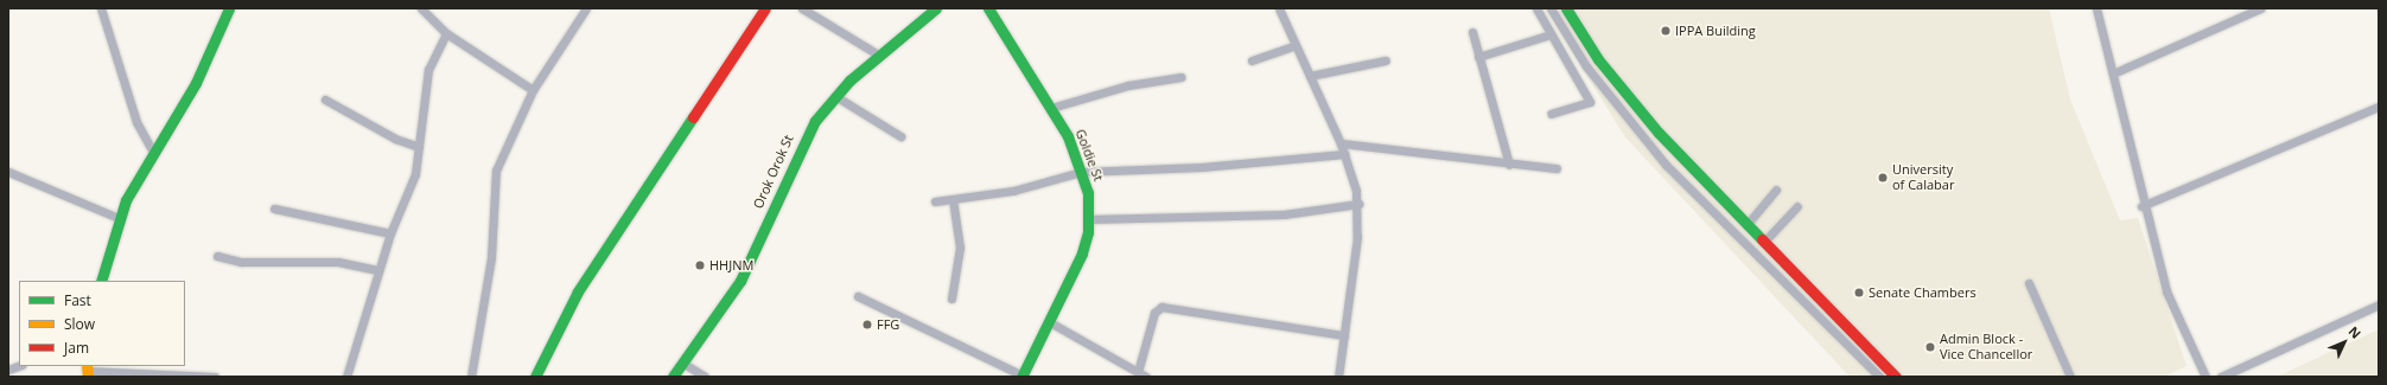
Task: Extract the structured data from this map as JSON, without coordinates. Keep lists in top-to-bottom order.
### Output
{
  "streets": {
    "street": ["Goldie St", "Orok Orok St"]
  },
  "places": [
    "IPPA Building",
    "University of Calabar",
    "HHJNM",
    "Senate Chambers",
    "FFG",
    "Admin Block - Vice Chancellor"
  ],
  "legend": ["Fast", "Slow", "Jam"],
  "north": "top right"
}
